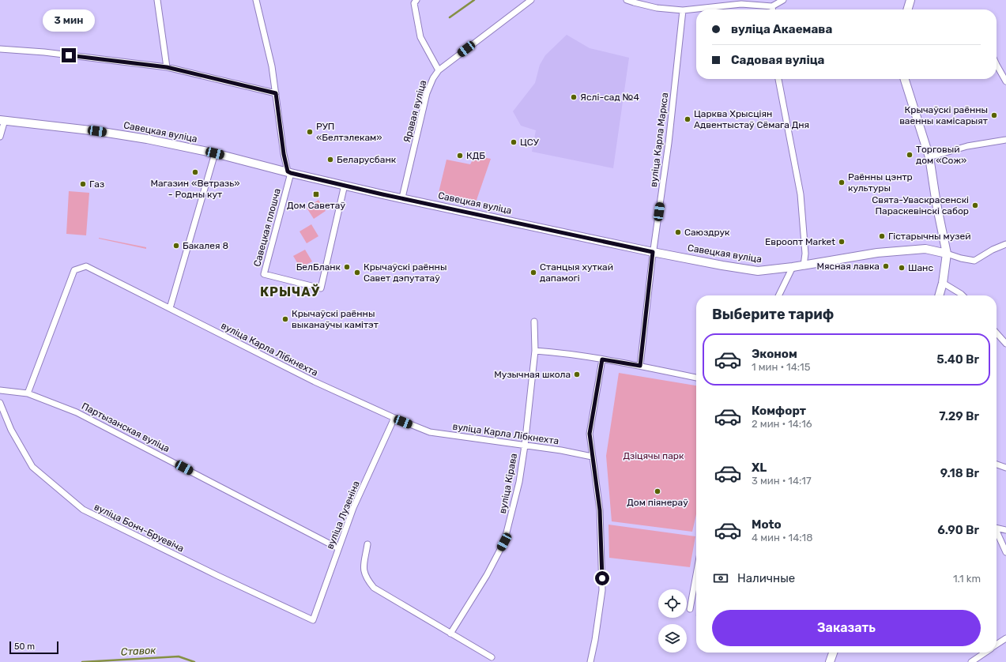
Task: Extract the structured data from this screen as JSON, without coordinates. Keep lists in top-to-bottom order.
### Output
{
  "streets": {
    "street": [
      "Яравая вуліца",
      "Савецкая вуліца",
      "вуліца Карла Маркса",
      "Савецкая плошча",
      "вуліца Карла Лібкнехта",
      "Партызанская вуліца",
      "вуліца Кірава",
      "вуліца Лузеніна",
      "вуліца Бонч-Бруевіча"
    ]
  },
  "crossings": [
    ["Яравая вуліца", "Савецкая вуліца"],
    ["Савецкая вуліца", "вуліца Карла Маркса"],
    ["Савецкая вуліца", "Савецкая плошча"],
    ["вуліца Карла Лібкнехта", "Партызанская вуліца"],
    ["вуліца Карла Лібкнехта", "вуліца Кірава"],
    ["вуліца Карла Лібкнехта", "вуліца Лузеніна"],
    ["Партызанская вуліца", "вуліца Лузеніна"],
    ["вуліца Лузеніна", "вуліца Бонч-Бруевіча"]
  ],
  "districts": ["КРЫЧАЎ"],
  "water": ["Ставок"],
  "parks": ["Дзіцячы парк"],
  "places": {
    "other": [
      "Яслі-сад №4",
      "Крычаўскі раённы ваенны камісарыят",
      "Царква Хрысціян Адвентыстаў Сёмага Дня",
      "РУП «Белтэлекам»",
      "ЦСУ",
      "Торговый дом «Сож»",
      "КДБ",
      "Беларусбанк",
      "Магазин «Ветразь» - Родны кут",
      "Раённы цэнтр культуры",
      "Газ",
      "Свята-Уваскрасенскі Параскевінскі сабор",
      "Саюздрук",
      "Гістарычны музей",
      "Евроопт Market",
      "Бакалея 8",
      "Мясная лавка",
      "БелБланк",
      "Шанс",
      "Крычаўскі раённы Савет дэпутатаў",
      "Станцыя хуткай дапамогі",
      "Крычаўскі раённы выканаўчы камітэт",
      "Музычная школа",
      "Дом піянераў"
    ],
    "transit": ["Дом Саветаў"]
  },
  "scale_bar": "50 m",
  "page": {
    "bubble": "3 мин",
    "banner": ["вуліца Акаемава", "Садовая вуліца"],
    "heading": "Выберите тариф",
    "list": [
      {
        "name": "Эконом",
        "note": "1 мин · 14:15",
        "value": "5.40 Br"
      },
      {
        "name": "Комфорт",
        "note": "2 мин · 14:16",
        "value": "7.29 Br"
      },
      {
        "name": "XL",
        "note": "3 мин · 14:17",
        "value": "9.18 Br"
      },
      {
        "name": "Moto",
        "note": "4 мин · 14:18",
        "value": "6.90 Br"
      }
    ],
    "pay": ["Наличные", "1.1 km"],
    "buttons": "Заказать",
    "scale": "50 m"
  }
}
